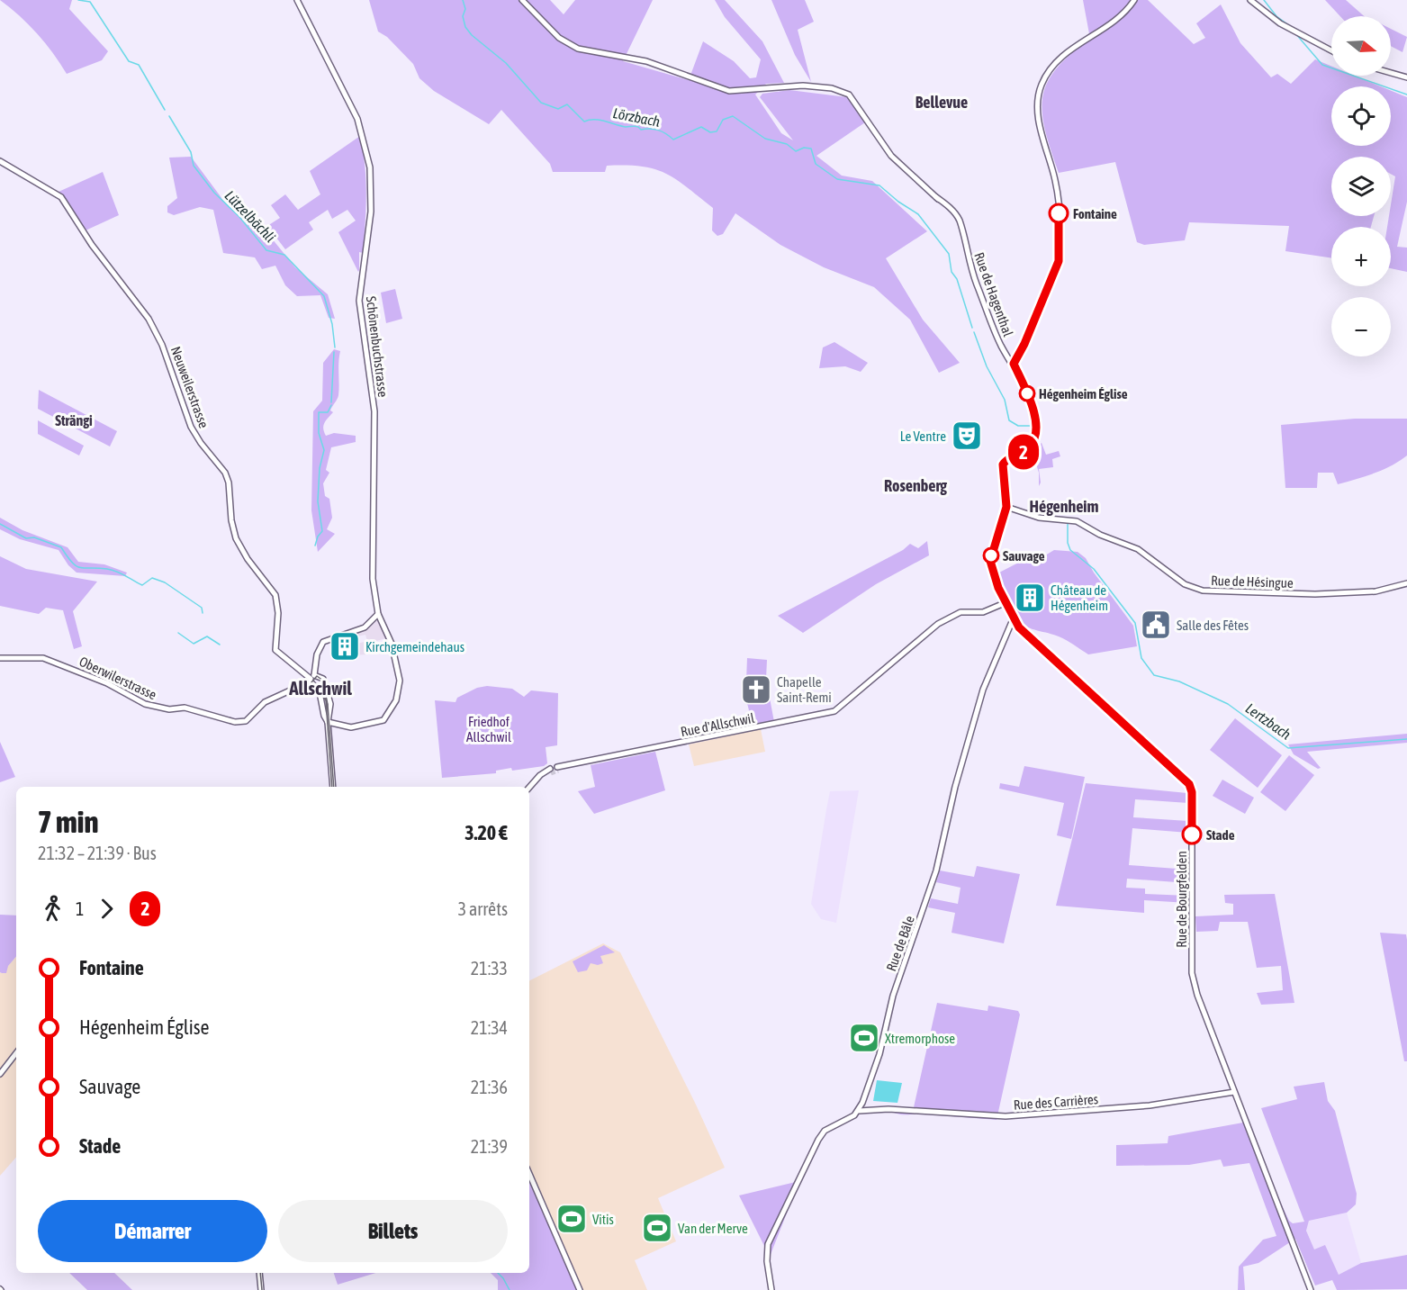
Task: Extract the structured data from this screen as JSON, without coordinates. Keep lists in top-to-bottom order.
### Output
{
  "streets": {
    "street": [
      "Rue de Hagenthal",
      "Schönenbuchstrasse",
      "Neuweilerstrasse",
      "Rue de Hésingue",
      "Oberwilerstrasse",
      "Rue d'Allschwil",
      "Rue de Bourgfelden",
      "Rue de Bâle",
      "Rue des Carrières"
    ]
  },
  "crossings": [
    ["Rue de Hagenthal", "Rue de Hésingue"],
    ["Rue de Hagenthal", "Rue de Bourgfelden"],
    ["Neuweilerstrasse", "Oberwilerstrasse"],
    ["Rue de Hésingue", "Rue de Bourgfelden"],
    ["Rue d'Allschwil", "Rue de Bourgfelden"],
    ["Rue de Bourgfelden", "Rue de Bâle"],
    ["Rue de Bourgfelden", "Rue des Carrières"],
    ["Rue de Bâle", "Rue des Carrières"]
  ],
  "districts": [
    "Bellevue",
    "Strängi",
    "Rosenberg",
    "Hégenheim",
    "Allschwil"
  ],
  "water": ["Lörzbach", "Lützelbächli", "Lertzbach"],
  "parks": ["Friedhof Allschwil"],
  "places": {
    "other": [
      "Fontaine",
      "Hégenheim Église",
      "Sauvage",
      "Stade"
    ],
    "theatre": ["Le Ventre"],
    "building": ["Château de Hégenheim", "Kirchgemeindehaus"],
    "public building": ["Salle des Fêtes"],
    "church": ["Chapelle Saint-Remi"],
    "sports": ["Xtremorphose", "Vitis", "Van der Merve"]
  },
  "lines": ["bus line 2"],
  "north": "right",
  "page": {
    "on_map": "2",
    "map_buttons": ["+", "−"],
    "heading": ["7 min", "21:32 – 21:39 · Bus", "3.20 €"],
    "legs": ["1", "2", "3 arrêts"],
    "list": [
      {
        "name": "Fontaine",
        "value": "21:33"
      },
      {
        "name": "Hégenheim Église",
        "value": "21:34"
      },
      {
        "name": "Sauvage",
        "value": "21:36"
      },
      {
        "name": "Stade",
        "value": "21:39"
      }
    ],
    "buttons": ["Démarrer", "Billets"]
  }
}
